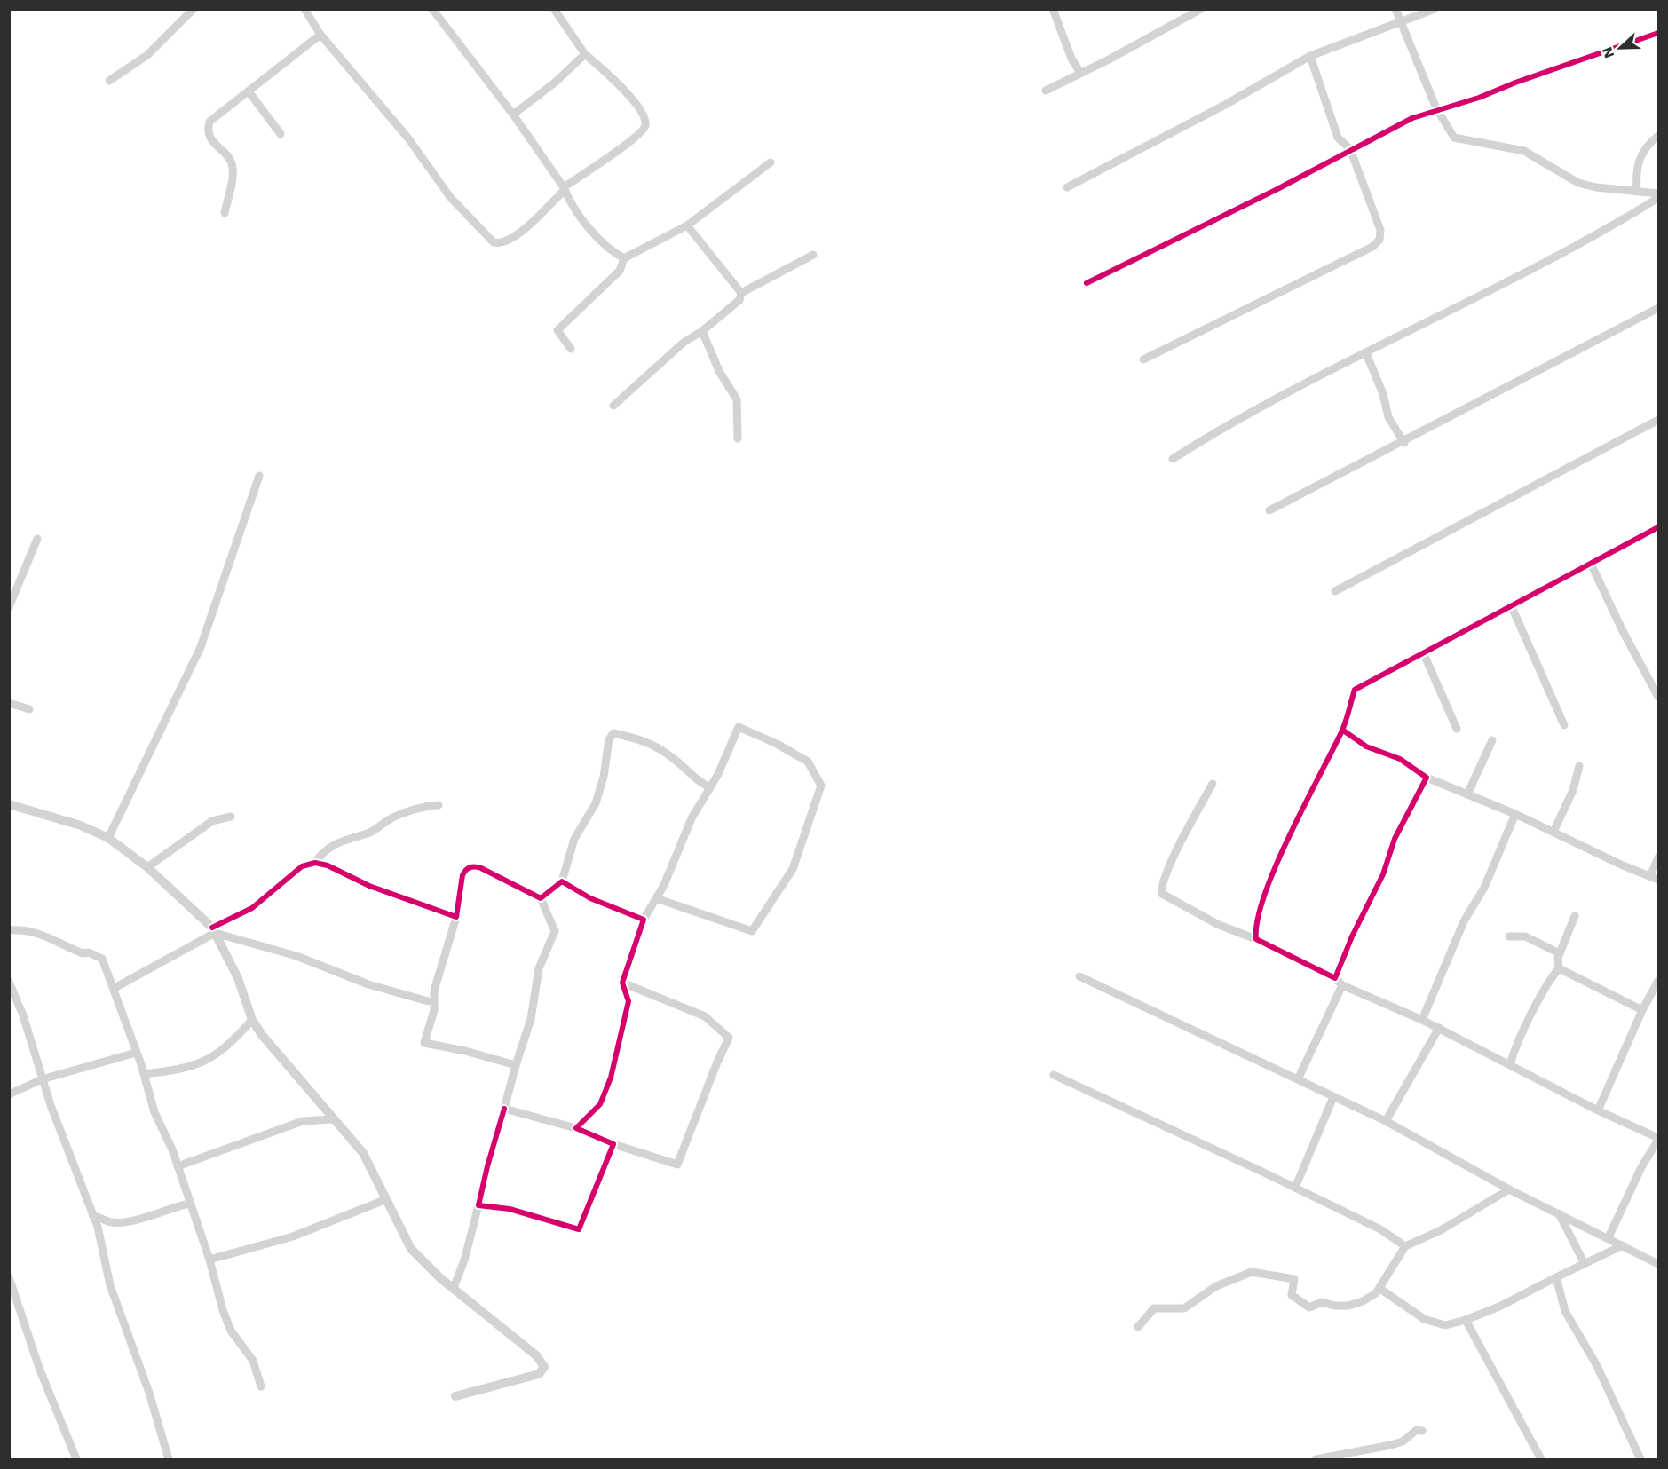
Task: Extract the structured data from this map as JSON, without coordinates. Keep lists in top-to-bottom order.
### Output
{
  "north": "left"
}
